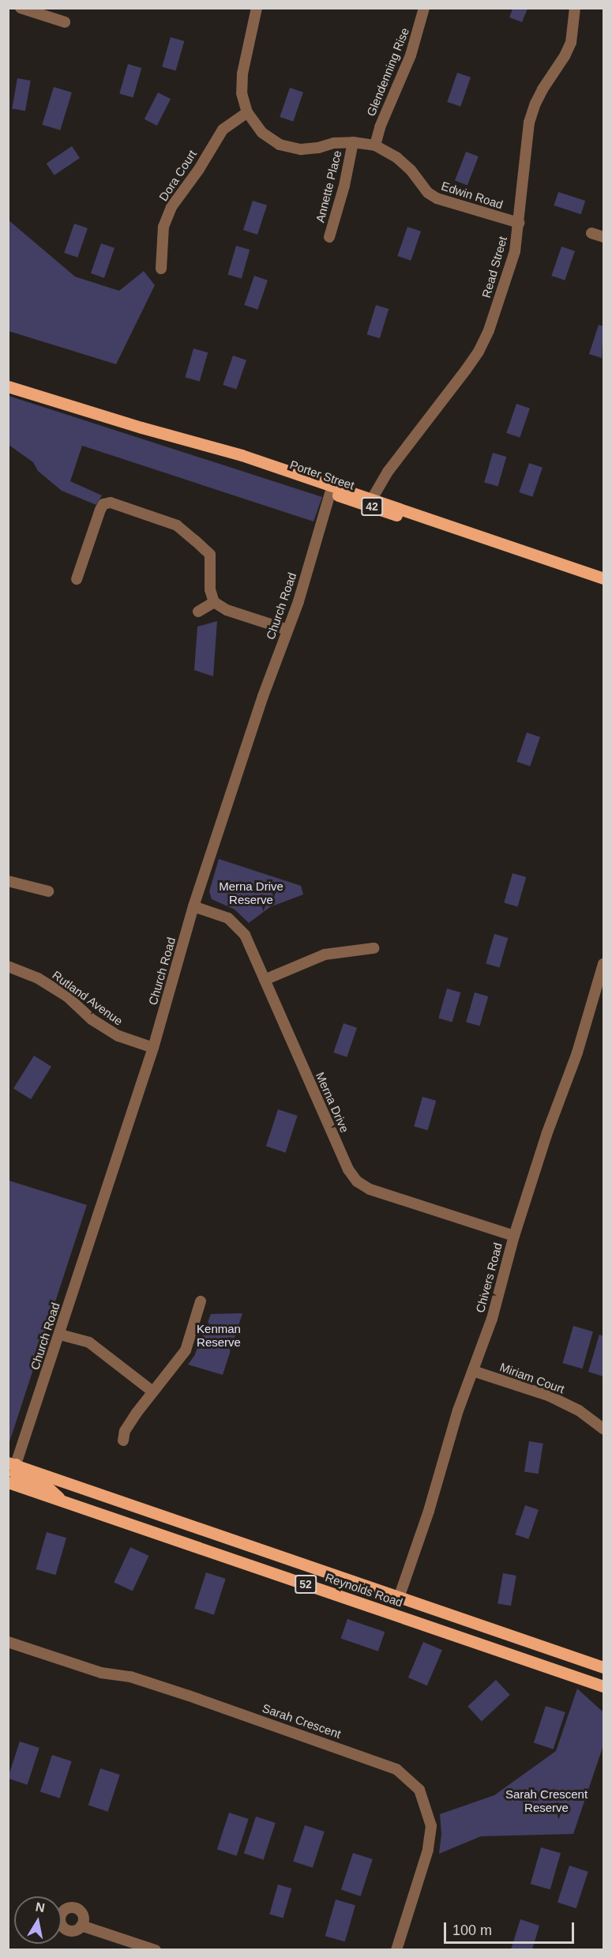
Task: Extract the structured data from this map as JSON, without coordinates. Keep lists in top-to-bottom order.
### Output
{
  "streets": {
    "main road": [
      "Porter Street",
      "42",
      "52",
      "Reynolds Road"
    ],
    "street": [
      "Glendenning Rise",
      "Dora Court",
      "Annette Place",
      "Edwin Road",
      "Read Street",
      "Church Road",
      "Rutland Avenue",
      "Merna Drive",
      "Chivers Road",
      "Miriam Court",
      "Sarah Crescent"
    ]
  },
  "crossings": [
    ["Glendenning Rise", "Edwin Road"],
    ["Dora Court", "Edwin Road"],
    ["Annette Place", "Edwin Road"],
    ["Edwin Road", "Read Street"],
    ["Read Street", "Porter Street"],
    ["Porter Street", "Church Road"],
    ["Church Road", "Rutland Avenue"],
    ["Church Road", "Merna Drive"],
    ["Church Road", "Reynolds Road"],
    ["Merna Drive", "Chivers Road"],
    ["Chivers Road", "Miriam Court"],
    ["Chivers Road", "Reynolds Road"]
  ],
  "parks": ["Merna Drive Reserve", "Kenman Reserve", "Sarah Crescent Reserve"],
  "scale_bar": "100 m",
  "north": "top"
}
